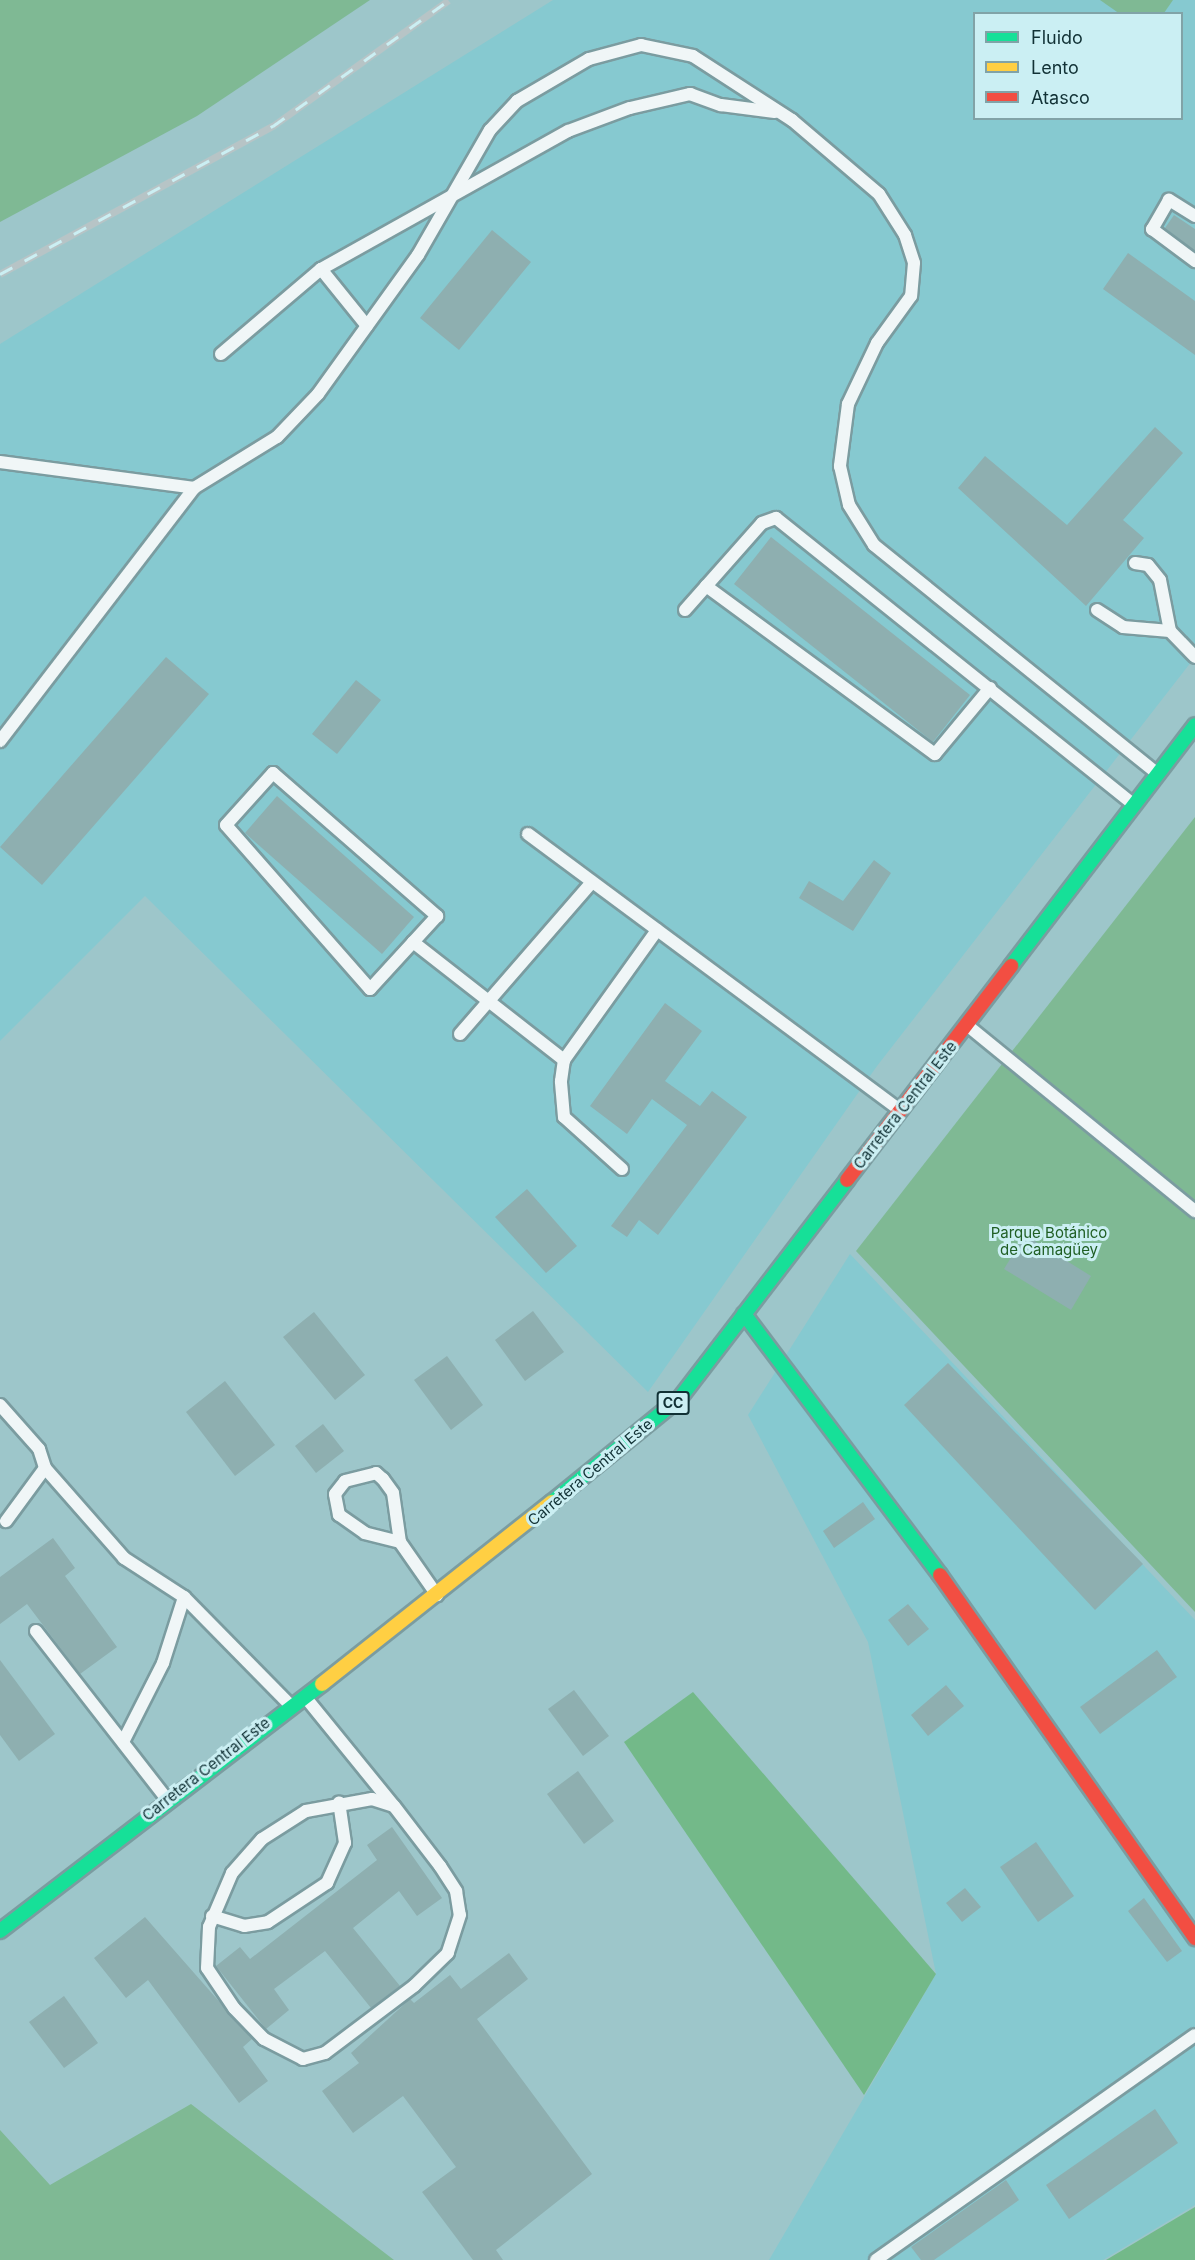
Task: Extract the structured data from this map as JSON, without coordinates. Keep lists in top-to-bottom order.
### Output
{
  "streets": {
    "main road": ["Carretera Central Este", "CC"]
  },
  "parks": ["Parque Botánico de Camagüey"],
  "legend": ["Fluido", "Lento", "Atasco"]
}
